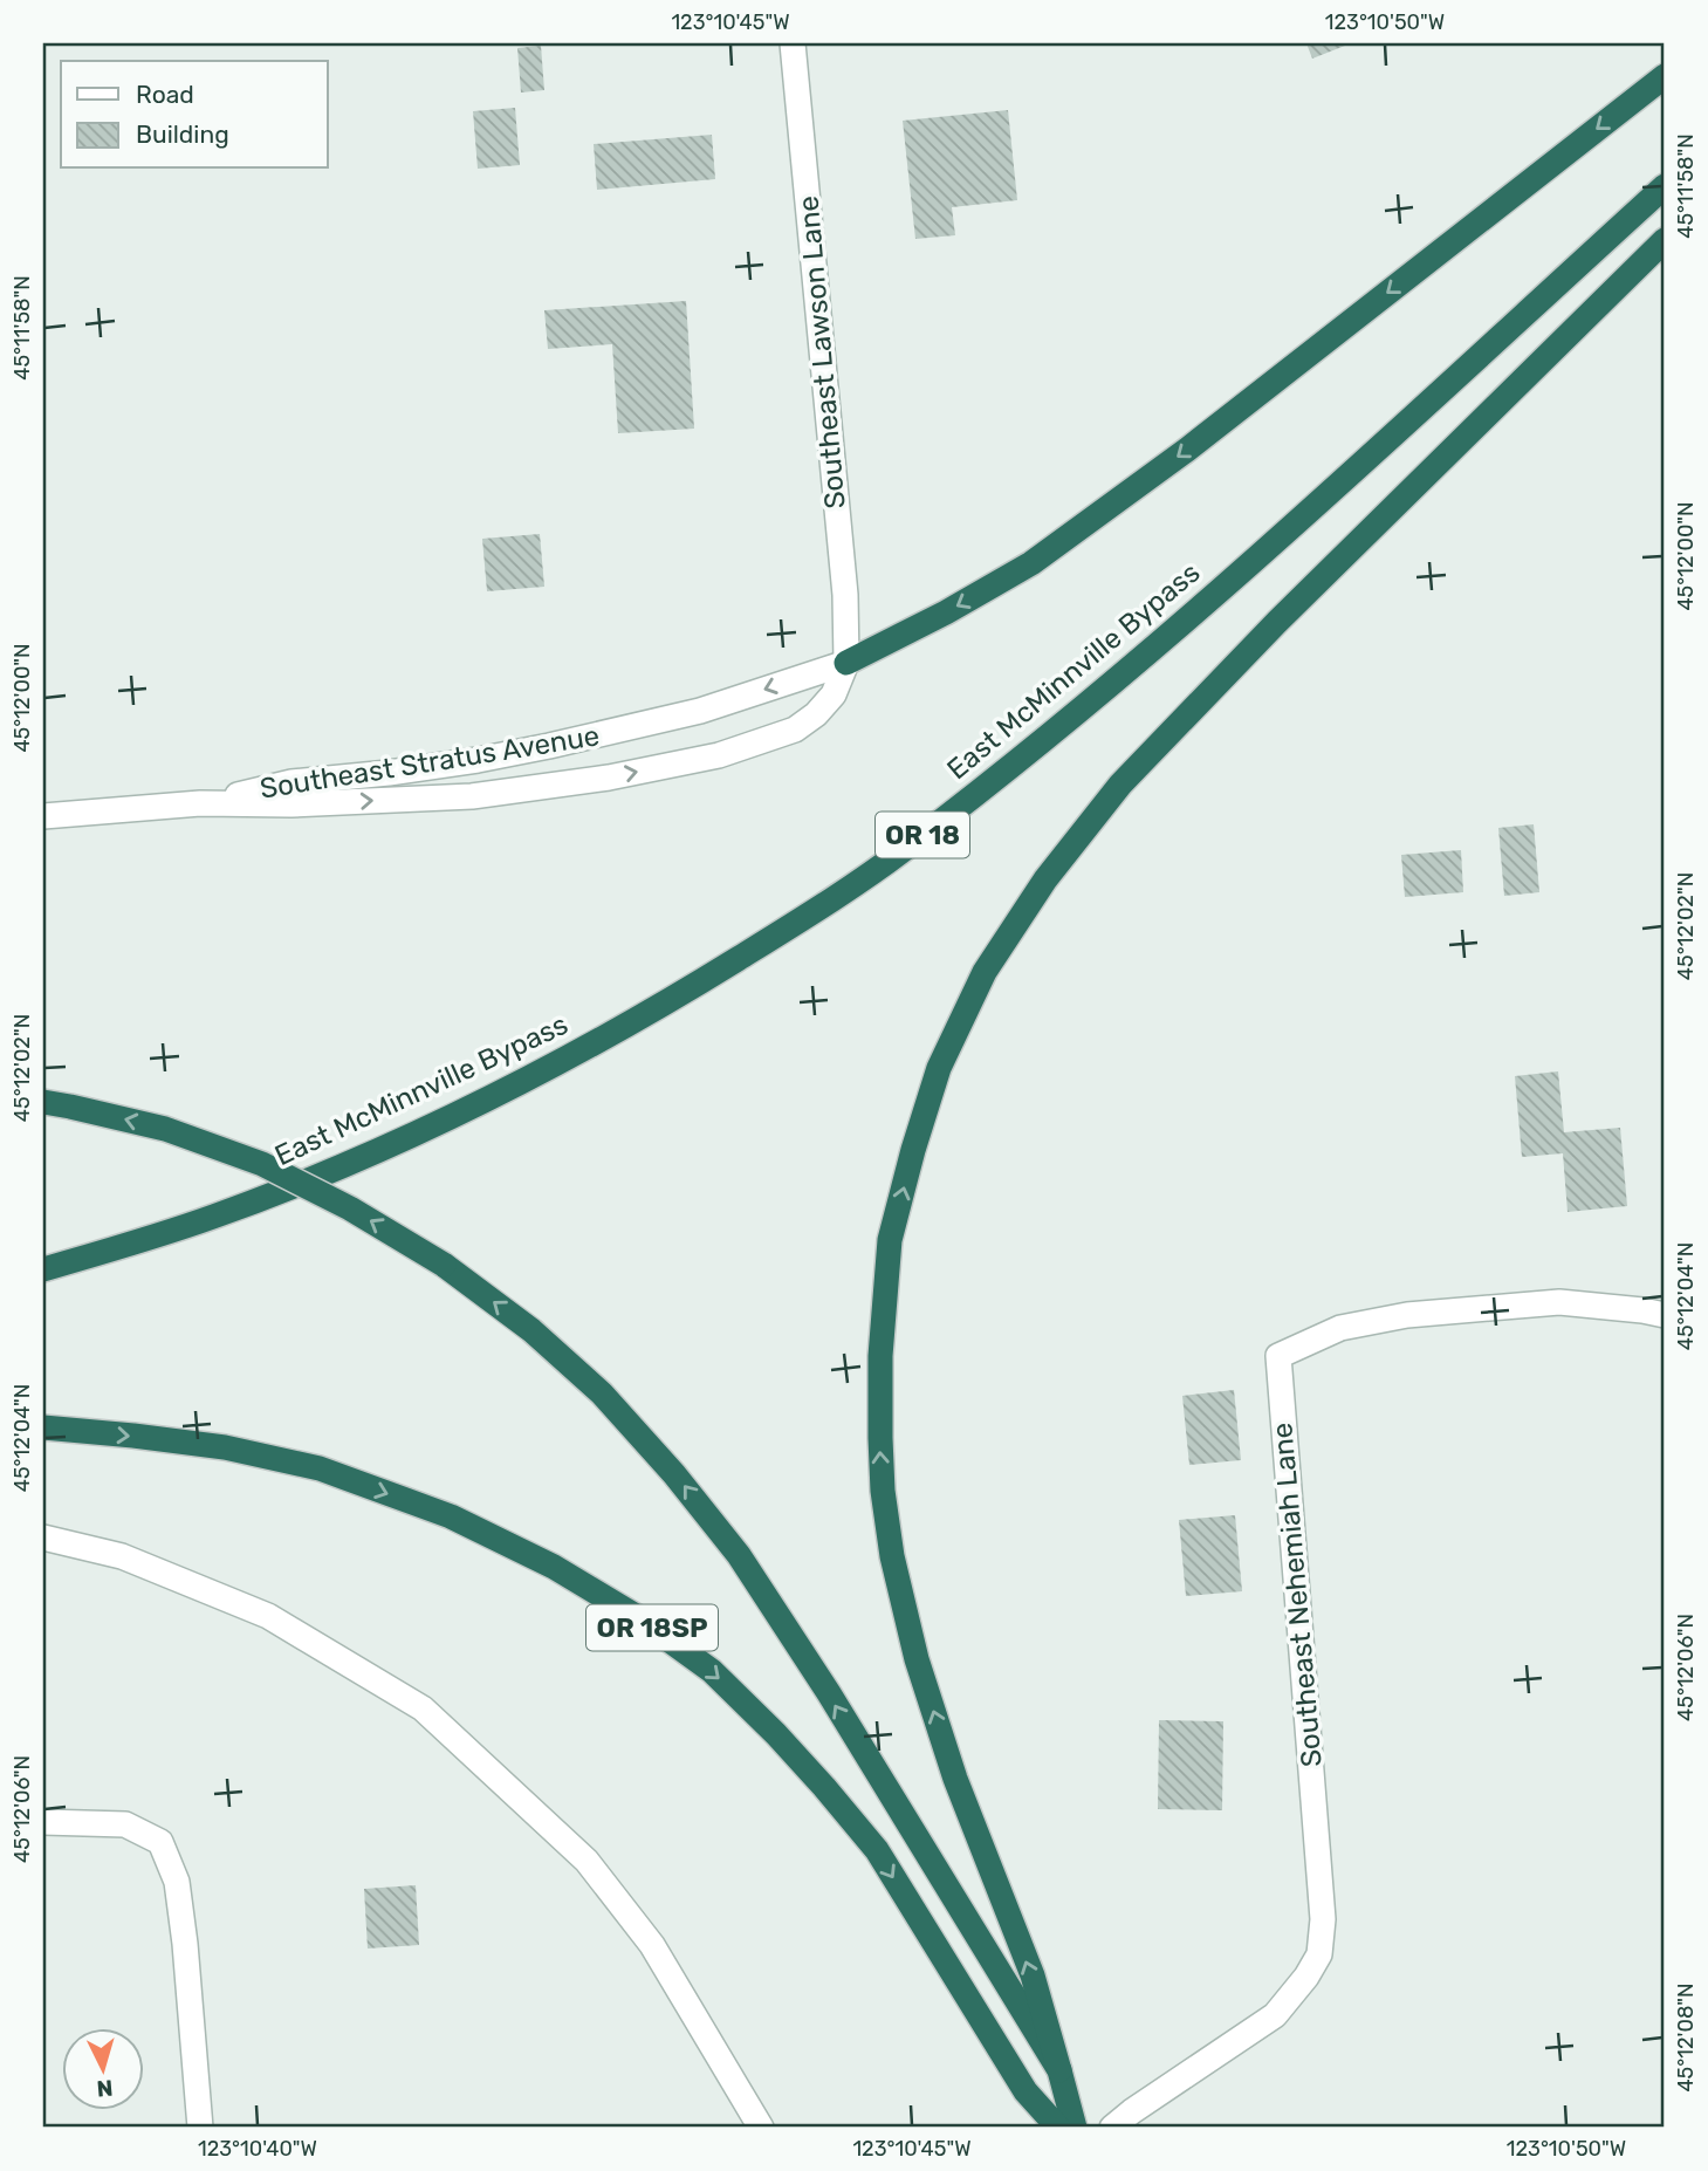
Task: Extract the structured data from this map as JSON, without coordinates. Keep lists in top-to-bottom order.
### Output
{
  "streets": {
    "highway": ["East McMinnville Bypass", "OR 18", "OR 18SP"],
    "street": ["Southeast Lawson Lane", "Southeast Stratus Avenue", "Southeast Nehemiah Lane"]
  },
  "crossings": [
    ["Southeast Lawson Lane", "Southeast Stratus Avenue"]
  ],
  "legend": ["Road", "Building"],
  "north": "bottom",
  "coordinates": [
    "123°10'45\"W",
    "123°10'50\"W",
    "45°11'58\"N",
    "45°12'00\"N",
    "45°12'02\"N",
    "45°12'04\"N",
    "45°12'06\"N",
    "45°12'08\"N",
    "123°10'40\"W"
  ]
}
